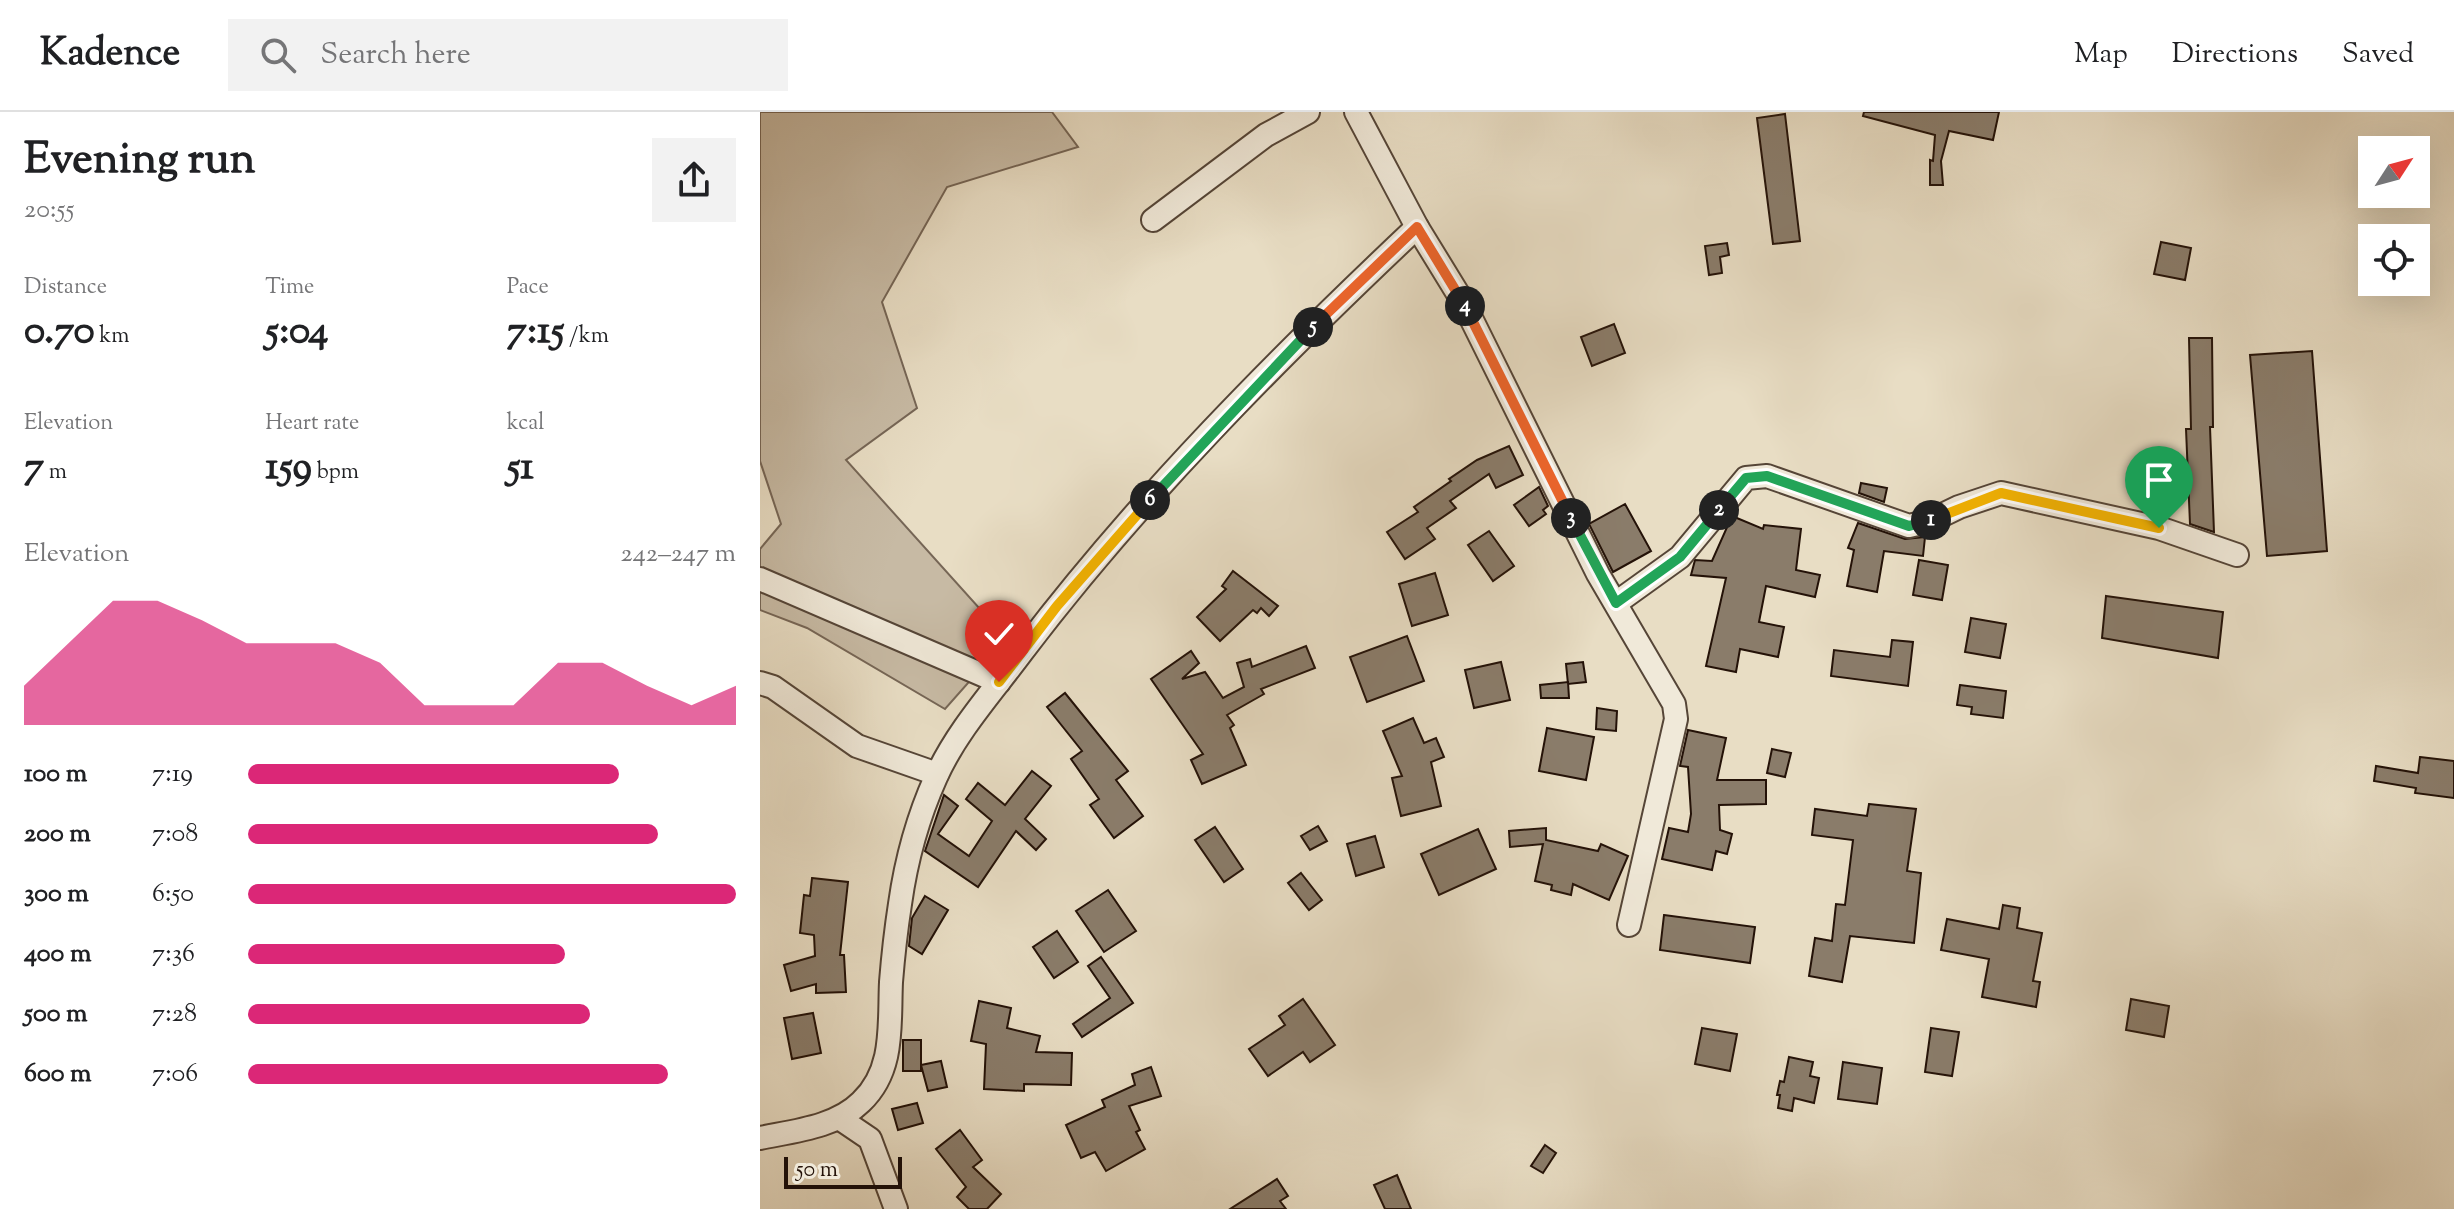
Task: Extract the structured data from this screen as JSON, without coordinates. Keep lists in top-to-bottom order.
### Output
{
  "scale_bar": "50 m",
  "north": "top right",
  "page": {
    "header": "Kadence",
    "search": "Search here",
    "nav": ["Map", "Directions", "Saved"],
    "heading": ["Evening run", "20:55"],
    "stats": [
      ["Distance", "0.70 km"],
      ["Time", "5:04"],
      ["Pace", "7:15 /km"],
      ["Elevation", "7 m"],
      ["Heart rate", "159 bpm"],
      ["kcal", "51"]
    ],
    "pins": [
      "4",
      "5",
      "6",
      "2",
      "3",
      "1"
    ],
    "chart": ["Elevation", "242–247 m"],
    "list": [
      {
        "name": "100 m",
        "note": "7:19"
      },
      {
        "name": "200 m",
        "note": "7:08"
      },
      {
        "name": "300 m",
        "note": "6:50"
      },
      {
        "name": "400 m",
        "note": "7:36"
      },
      {
        "name": "500 m",
        "note": "7:28"
      },
      {
        "name": "600 m",
        "note": "7:06"
      }
    ],
    "scale": "50 m"
  }
}
